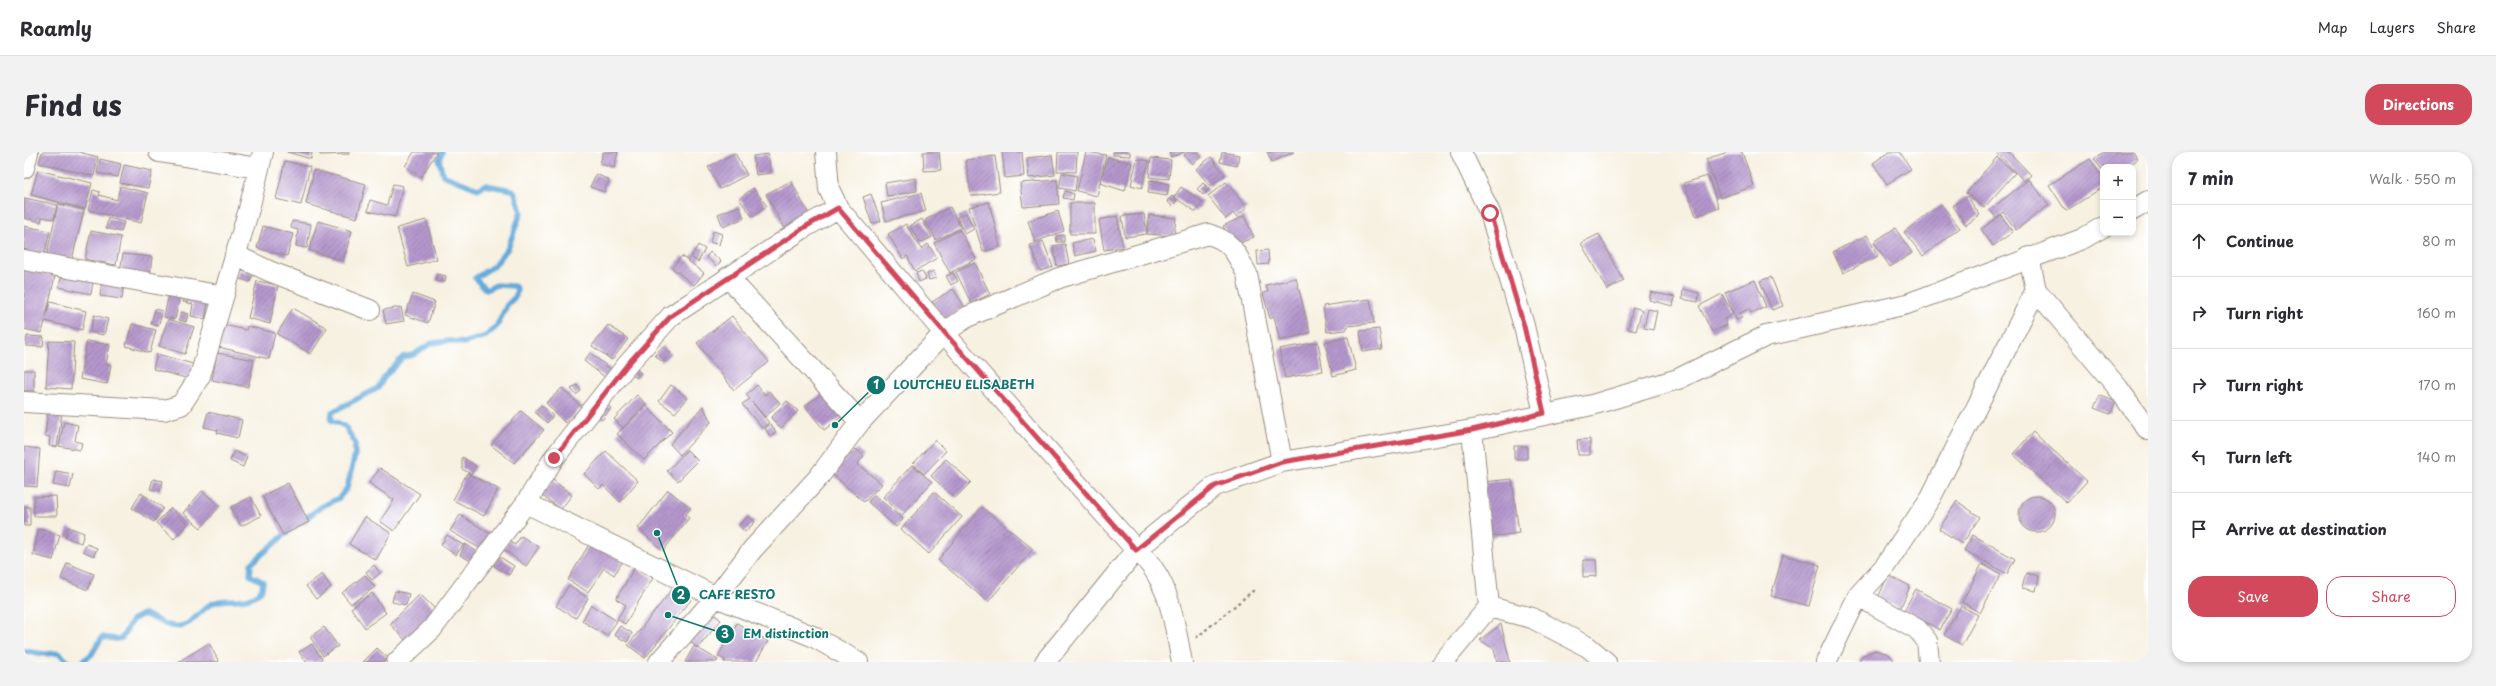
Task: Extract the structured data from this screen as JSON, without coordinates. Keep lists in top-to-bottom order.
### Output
{
  "places": ["LOUTCHEU ELISABETH", "CAFE RESTO", "EM distinction"],
  "page": {
    "header": "Roamly",
    "nav": ["Map", "Layers", "Share"],
    "title": "Find us",
    "buttons": [
      "Directions",
      ["Save", "Share"]
    ],
    "heading": ["7 min", "Walk · 550 m"],
    "map_buttons": ["+", "−"],
    "list": [
      ["Continue", "80 m"],
      ["Turn right", "160 m"],
      ["Turn right", "170 m"],
      ["Turn left", "140 m"],
      "Arrive at destination"
    ]
  }
}
